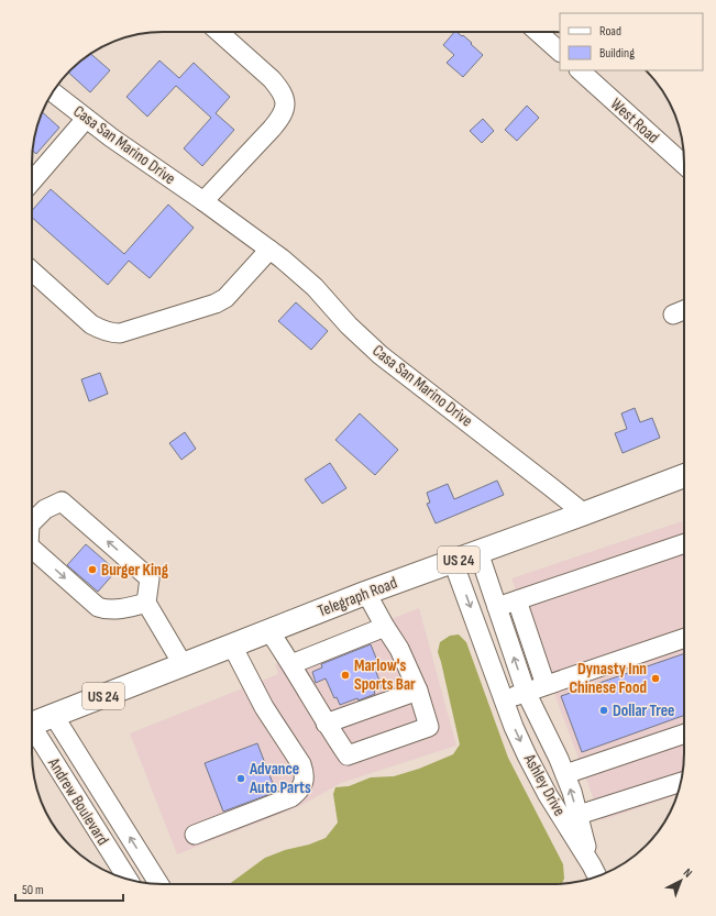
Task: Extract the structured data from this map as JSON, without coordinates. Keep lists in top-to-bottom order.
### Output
{
  "streets": {
    "main road": ["US 24", "Telegraph Road"],
    "street": [
      "West Road",
      "Casa San Marino Drive",
      "Ashley Drive",
      "Andrew Boulevard"
    ]
  },
  "crossings": [
    ["Casa San Marino Drive", "Telegraph Road"],
    ["Telegraph Road", "Ashley Drive"],
    ["Telegraph Road", "Andrew Boulevard"]
  ],
  "places": [
    "Burger King",
    "Marlow's Sports Bar",
    "Dynasty Inn Chinese Food",
    "Dollar Tree",
    "Advance Auto Parts"
  ],
  "legend": ["Road", "Building"],
  "scale_bar": "50 m",
  "north": "top right"
}
